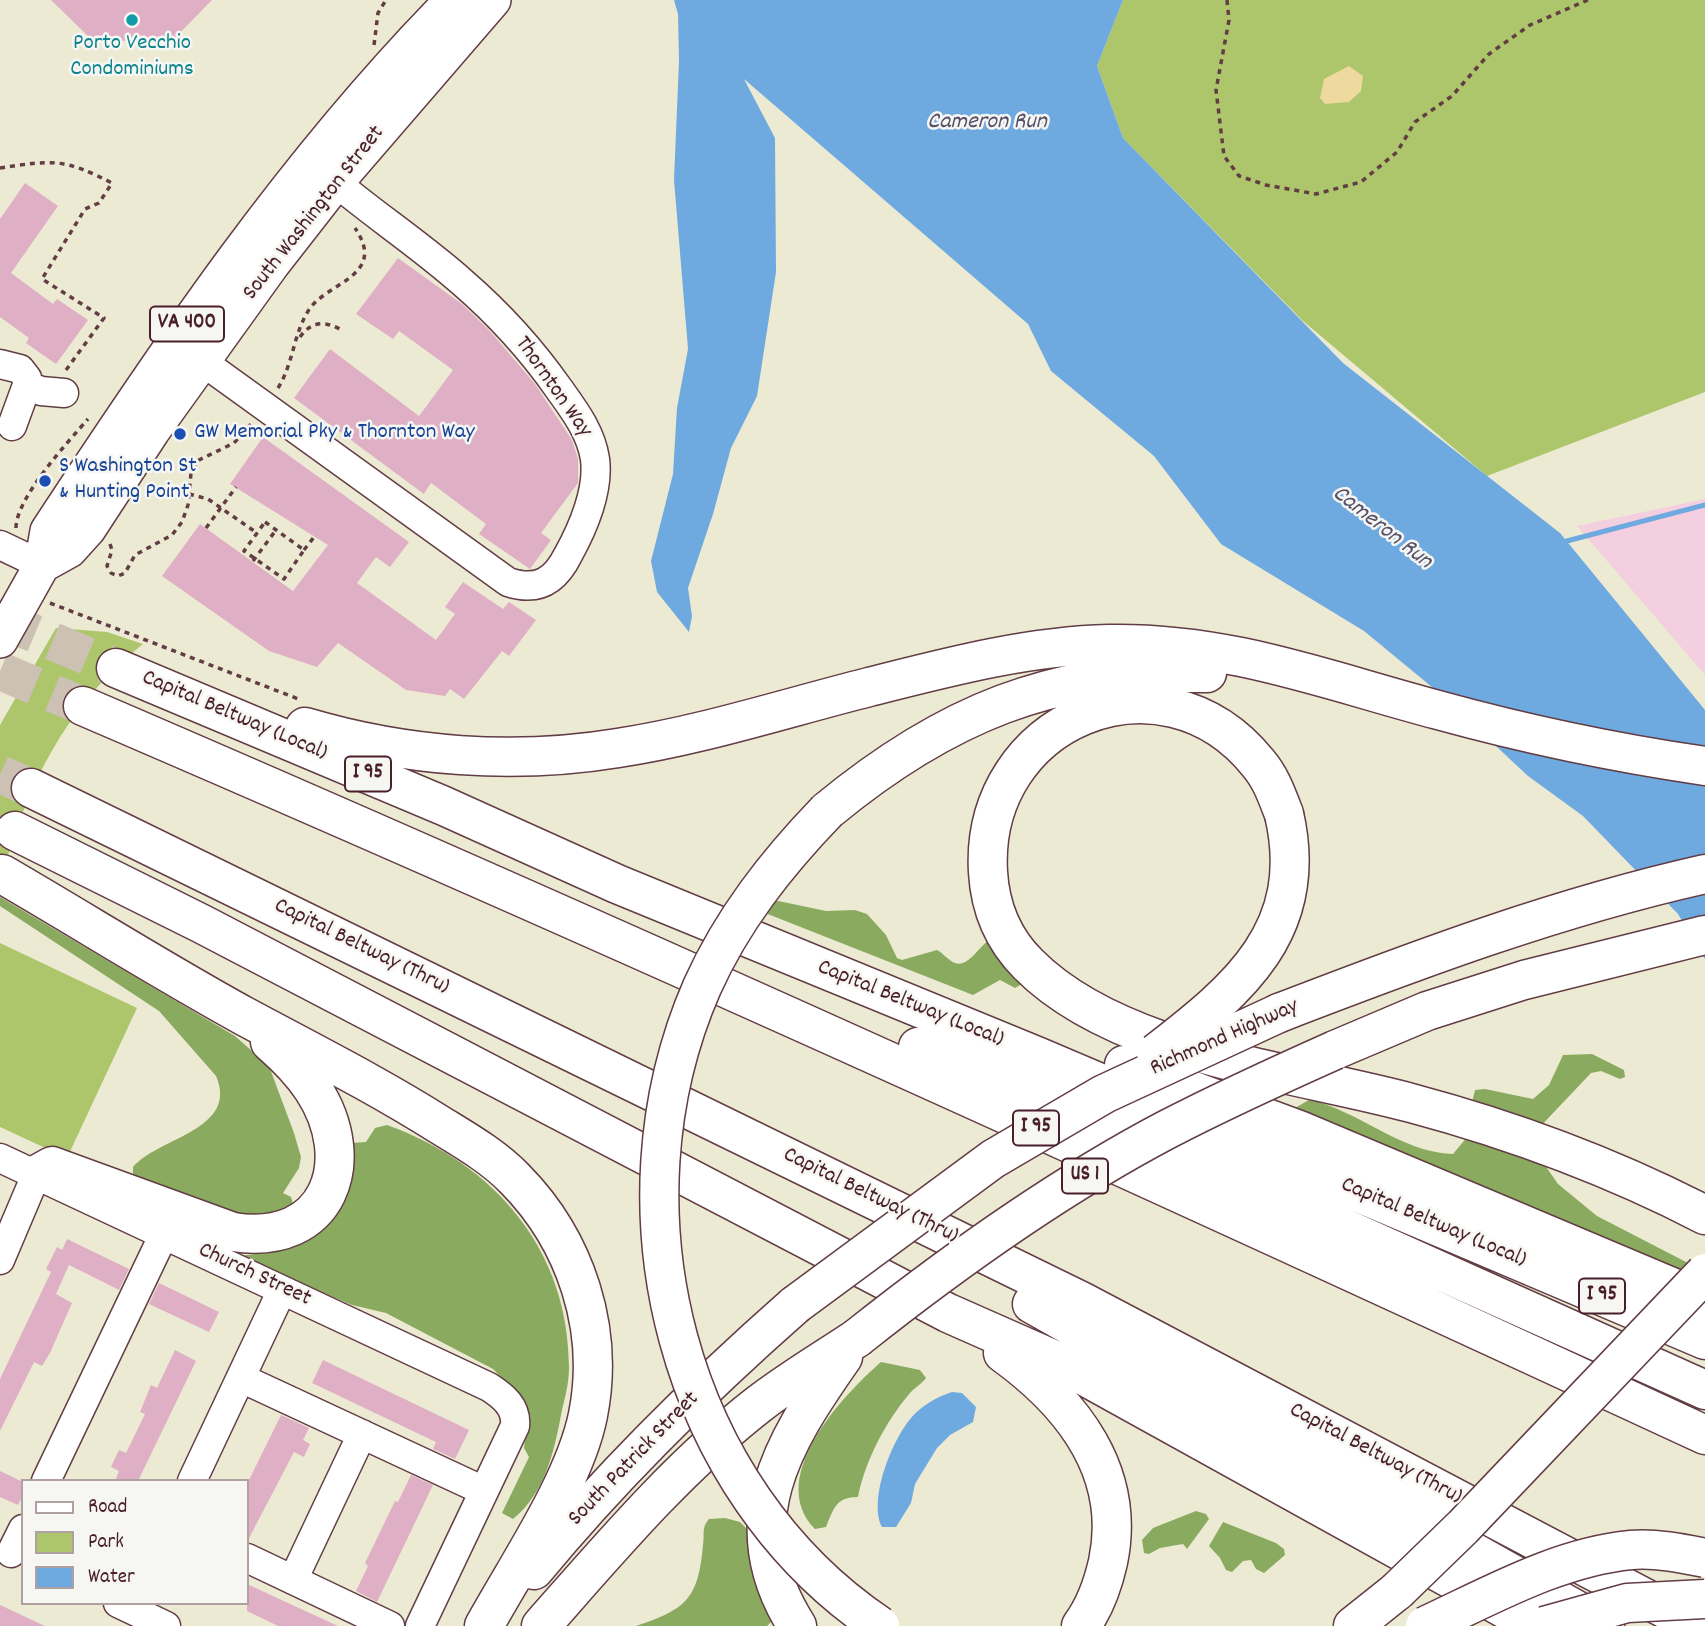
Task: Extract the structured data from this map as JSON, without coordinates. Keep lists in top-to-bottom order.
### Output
{
  "streets": {
    "highway": [
      "Capital Beltway (Local)",
      "I 95",
      "Capital Beltway (Thru)",
      "Richmond Highway",
      "US 1",
      "South Patrick Street"
    ],
    "main road": ["South Washington Street", "VA 400"],
    "street": ["Thornton Way", "Church Street"]
  },
  "crossings": [
    ["South Washington Street", "Thornton Way"],
    ["Richmond Highway", "South Patrick Street"],
    ["US 1", "South Patrick Street"]
  ],
  "water": ["Cameron Run"],
  "places": ["Porto Vecchio Condominiums", "GW Memorial Pky & Thornton Way", "S Washington St & Hunting Point"],
  "legend": ["Road", "Park", "Water"]
}
